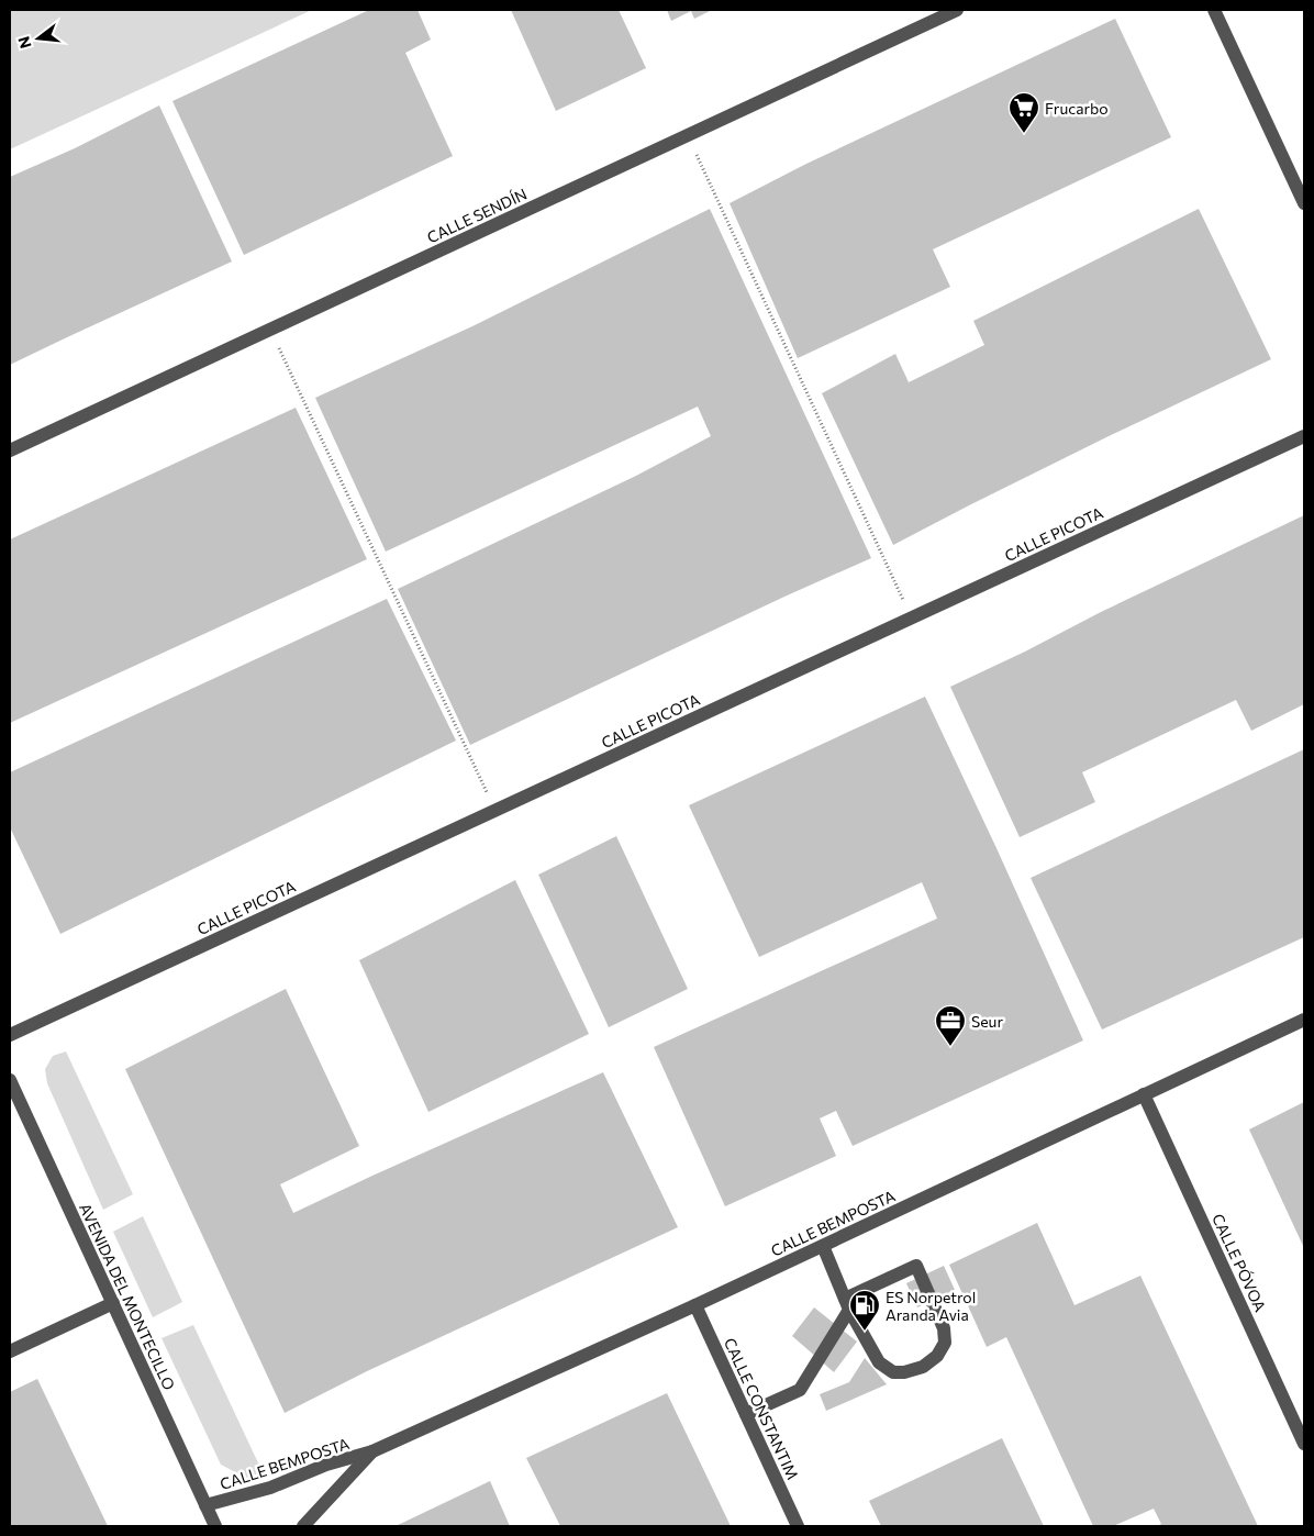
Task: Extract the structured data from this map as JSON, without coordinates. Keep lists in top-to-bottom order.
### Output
{
  "streets": {
    "street": [
      "CALLE SENDÍN",
      "CALLE PICOTA",
      "CALLE BEMPOSTA",
      "CALLE PÓVOA",
      "AVENIDA DEL MONTECILLO",
      "CALLE CONSTANTIM"
    ]
  },
  "crossings": [
    ["CALLE BEMPOSTA", "CALLE PÓVOA"],
    ["CALLE BEMPOSTA", "AVENIDA DEL MONTECILLO"],
    ["CALLE BEMPOSTA", "CALLE CONSTANTIM"]
  ],
  "places": {
    "supermarket": ["Frucarbo"],
    "office": ["Seur"],
    "fuel station": ["ES Norpetrol Aranda Avia"]
  },
  "north": "left"
}
